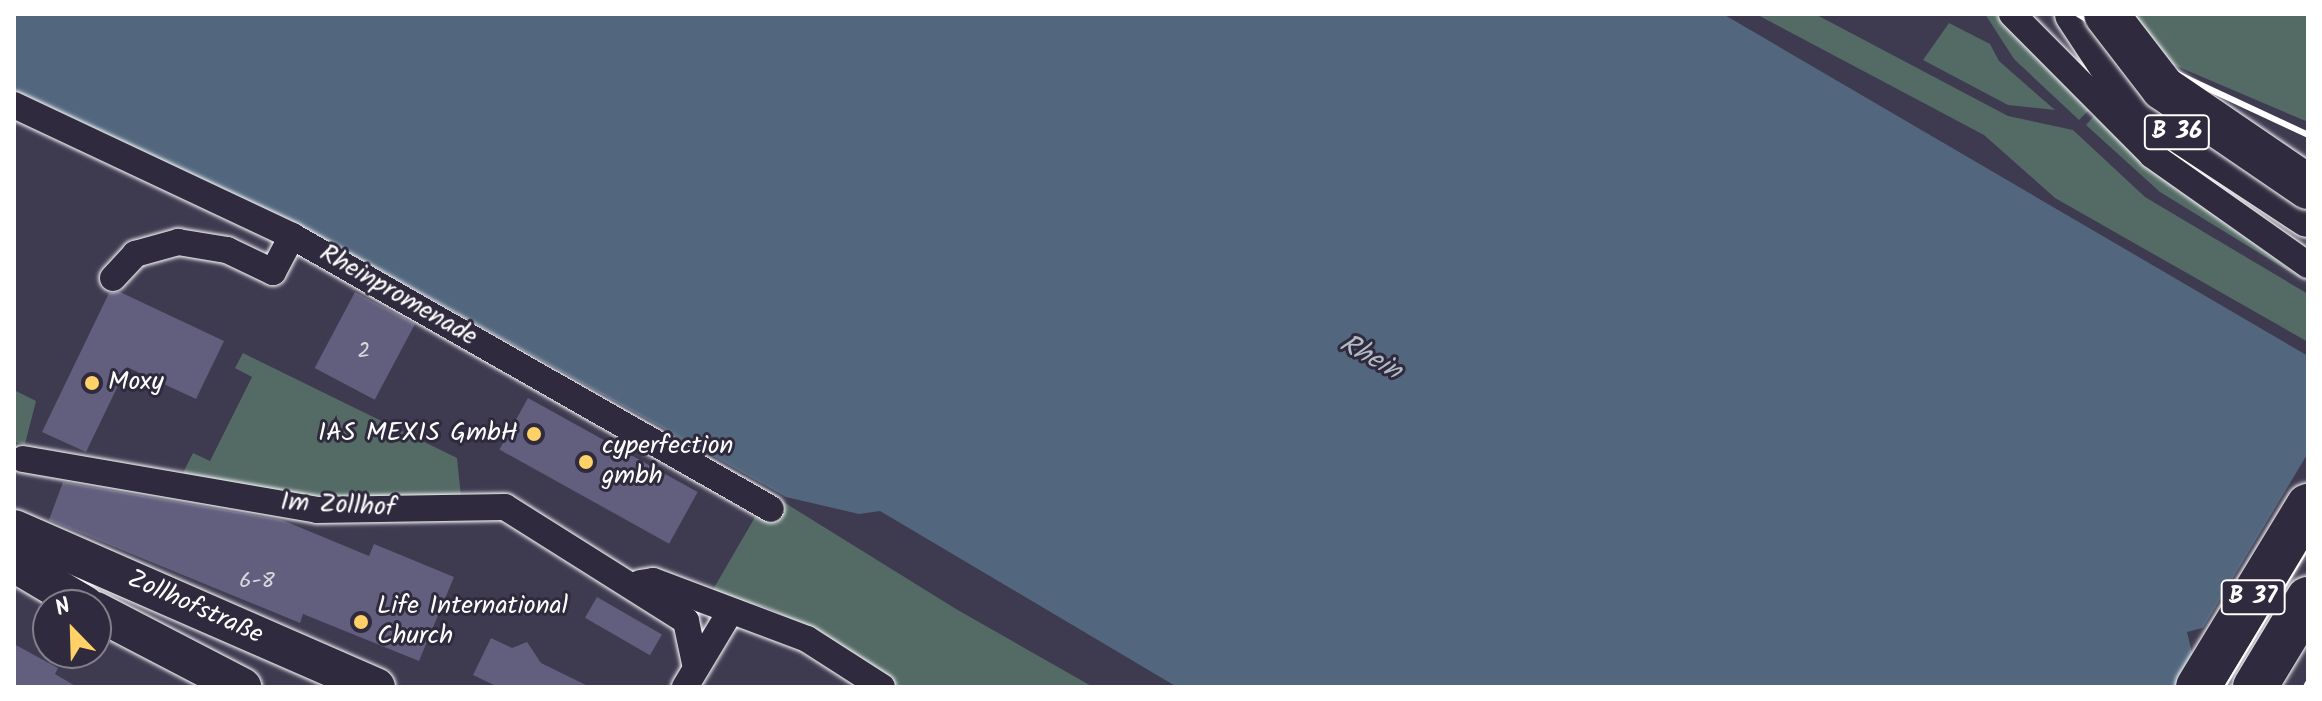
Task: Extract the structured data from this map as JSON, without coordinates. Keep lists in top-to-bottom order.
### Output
{
  "streets": {
    "highway": ["B 36", "B 37"],
    "main road": ["Zollhofstraße"],
    "street": ["Rheinpromenade", "Im Zollhof"]
  },
  "water": ["Rhein"],
  "places": [
    "Moxy",
    "IAS MEXIS GmbH",
    "cyperfection gmbh",
    "Life International Church"
  ],
  "house_numbers": ["2", "6-8"],
  "north": "top left"
}
